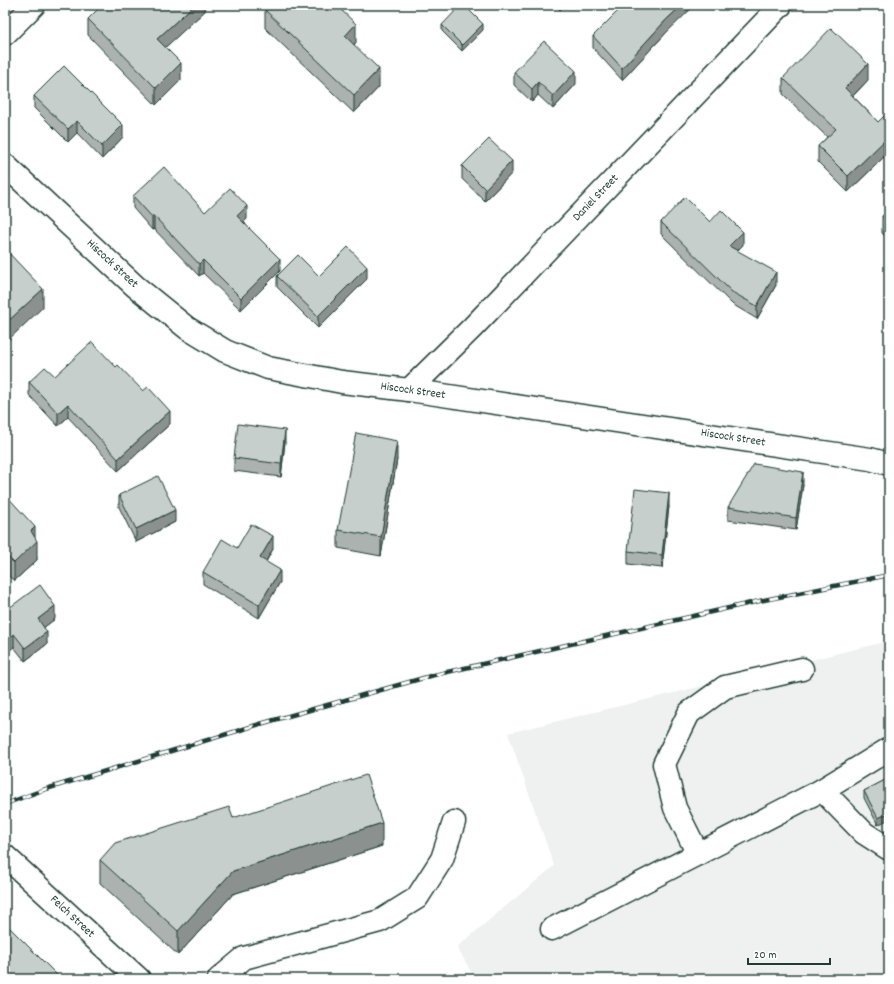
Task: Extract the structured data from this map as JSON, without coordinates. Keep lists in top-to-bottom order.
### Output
{
  "streets": {
    "street": ["Daniel Street", "Hiscock Street", "Felch Street"]
  },
  "crossings": [
    ["Daniel Street", "Hiscock Street"]
  ],
  "scale_bar": "20 m"
}
